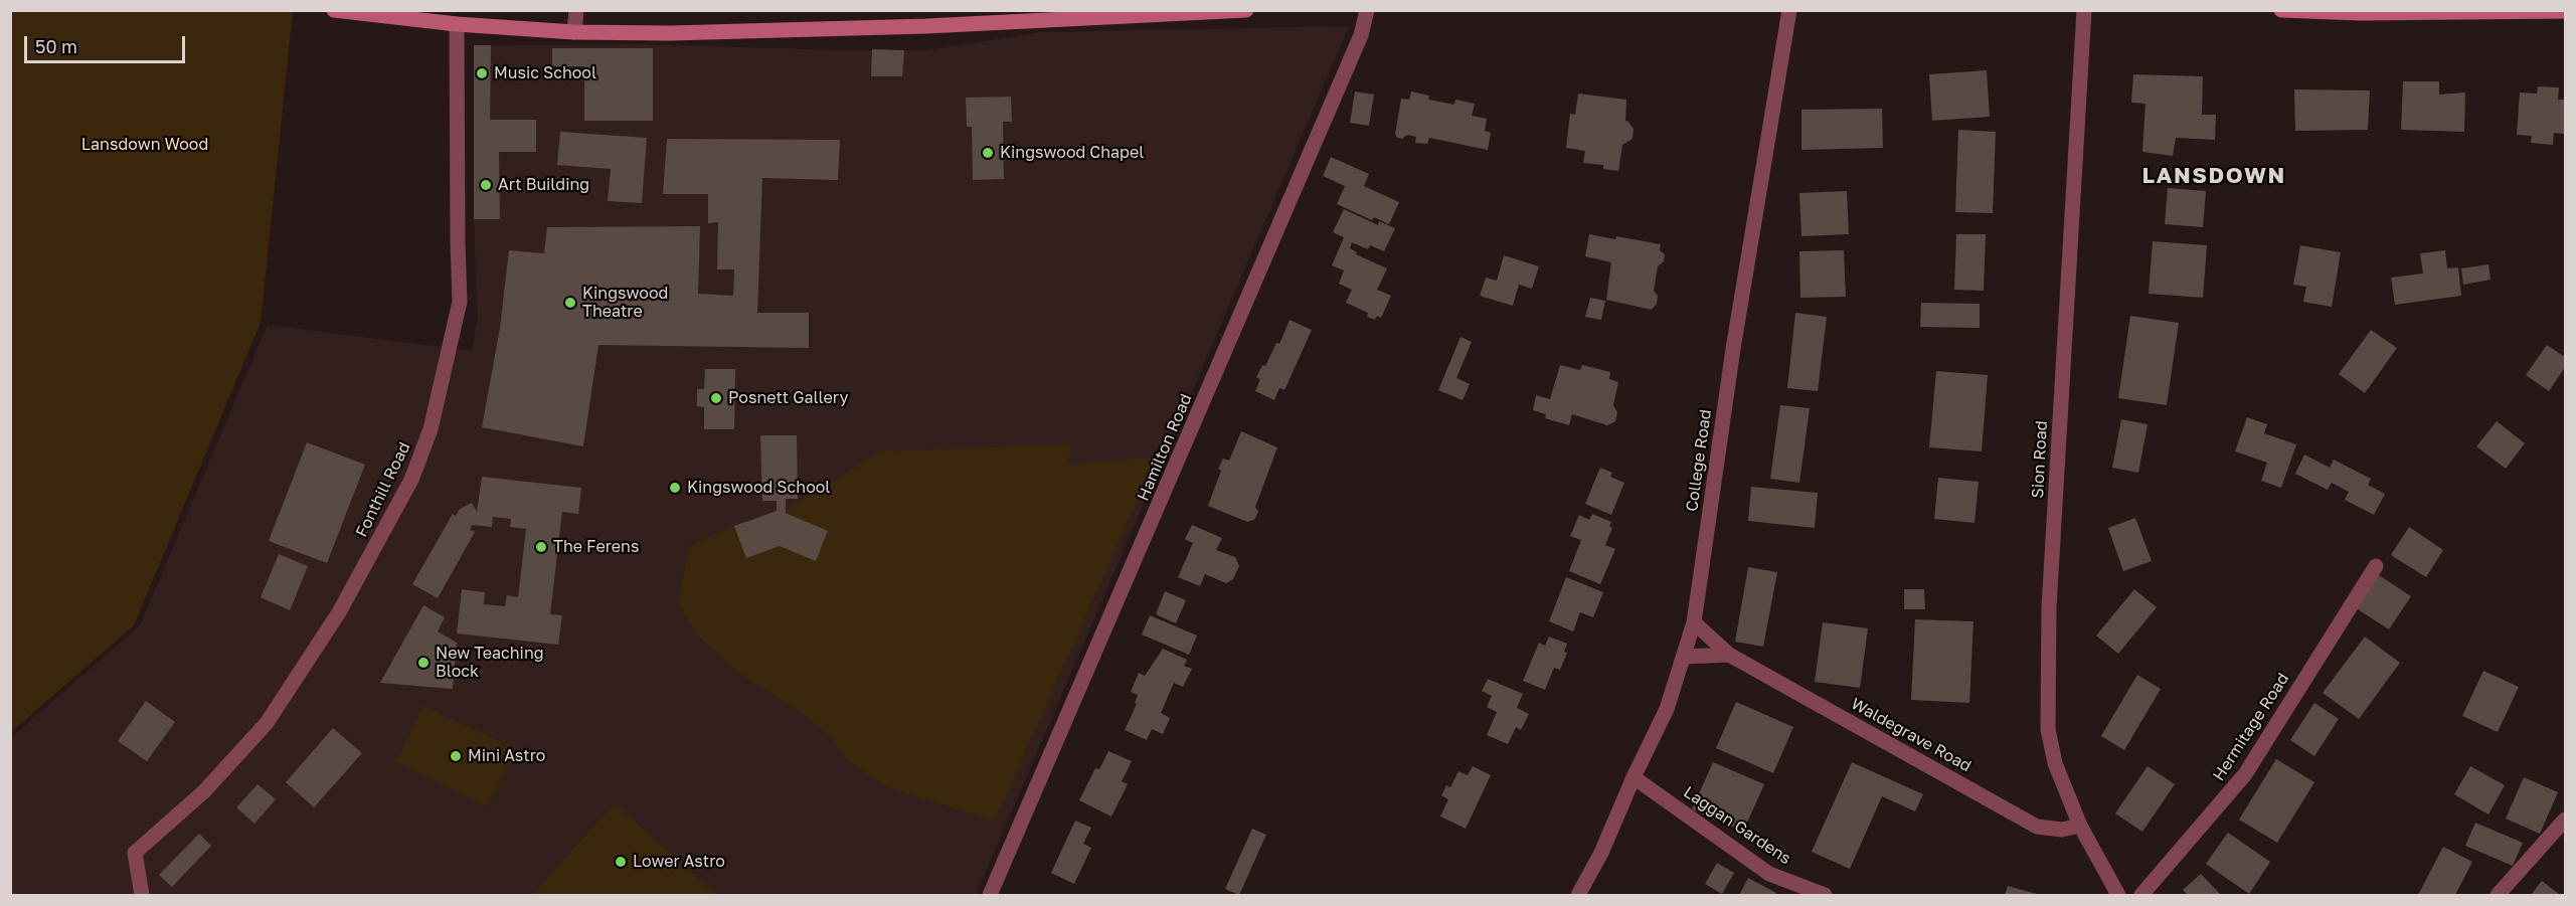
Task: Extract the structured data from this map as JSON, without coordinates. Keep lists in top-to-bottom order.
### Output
{
  "streets": {
    "street": [
      "Hamilton Road",
      "Sion Road",
      "College Road",
      "Fonthill Road",
      "Hermitage Road",
      "Waldegrave Road",
      "Laggan Gardens"
    ]
  },
  "crossings": [
    ["Sion Road", "Waldegrave Road"],
    ["College Road", "Waldegrave Road"],
    ["College Road", "Laggan Gardens"]
  ],
  "districts": ["LANSDOWN"],
  "parks": ["Lansdown Wood"],
  "places": [
    "Music School",
    "Kingswood Chapel",
    "Art Building",
    "Kingswood Theatre",
    "Posnett Gallery",
    "Kingswood School",
    "The Ferens",
    "New Teaching Block",
    "Mini Astro",
    "Lower Astro"
  ],
  "scale_bar": "50 m"
}
